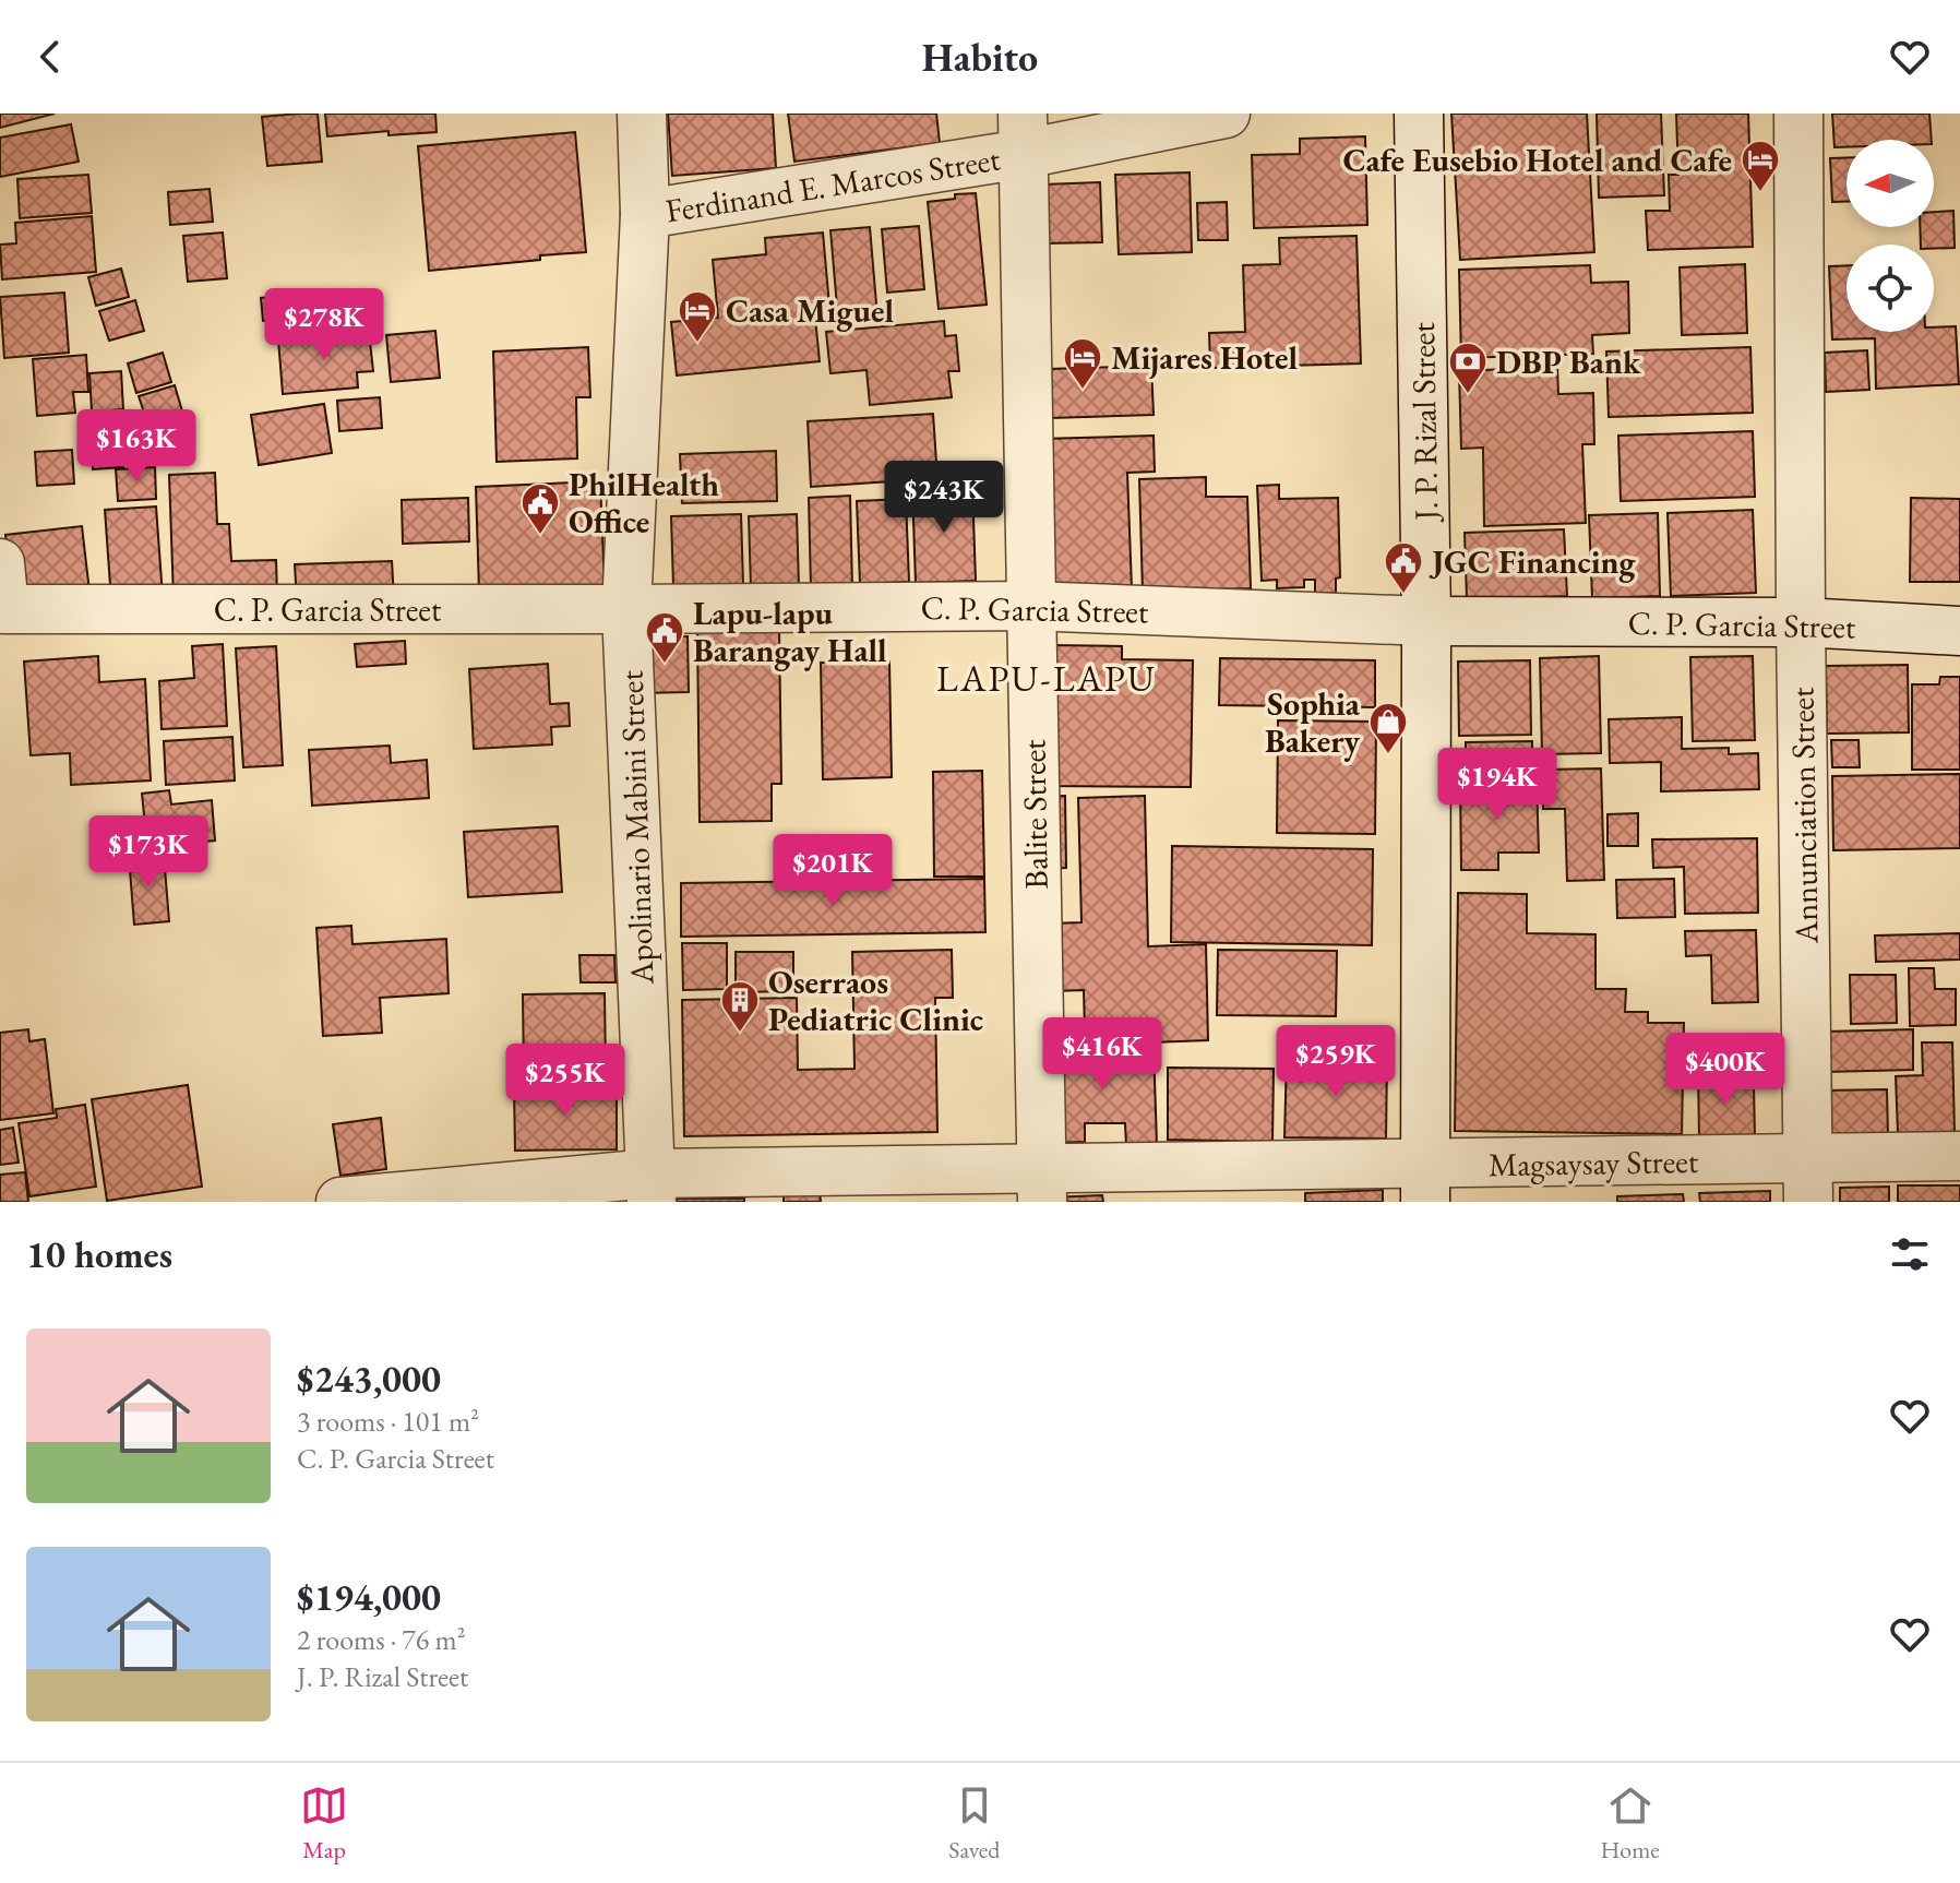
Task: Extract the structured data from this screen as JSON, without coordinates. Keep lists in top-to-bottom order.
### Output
{
  "streets": {
    "street": [
      "Ferdinand E. Marcos Street",
      "J. P. Rizal Street",
      "C. P. Garcia Street",
      "Balite Street",
      "Annunciation Street",
      "Apolinario Mabini Street",
      "Magsaysay Street"
    ]
  },
  "crossings": [
    ["Ferdinand E. Marcos Street", "Balite Street"],
    ["Ferdinand E. Marcos Street", "Apolinario Mabini Street"],
    ["J. P. Rizal Street", "C. P. Garcia Street"],
    ["J. P. Rizal Street", "Magsaysay Street"],
    ["C. P. Garcia Street", "Balite Street"],
    ["C. P. Garcia Street", "Annunciation Street"],
    ["C. P. Garcia Street", "Apolinario Mabini Street"],
    ["Balite Street", "Magsaysay Street"],
    ["Annunciation Street", "Magsaysay Street"],
    ["Apolinario Mabini Street", "Magsaysay Street"]
  ],
  "districts": ["LAPU-LAPU"],
  "places": {
    "hotel": ["Cafe Eusebio Hotel and Cafe", "Casa Miguel", "Mijares Hotel"],
    "bank": ["DBP Bank"],
    "public building": ["PhilHealth Office", "JGC Financing", "Lapu-lapu Barangay Hall"],
    "shop": ["Sophia Bakery"],
    "building": ["Oserraos Pediatric Clinic"]
  },
  "north": "left",
  "page": {
    "header": "Habito",
    "price": [
      "$278K",
      "$163K",
      "$243K",
      "$194K",
      "$173K",
      "$201K",
      "$416K",
      "$259K",
      "$400K",
      "$255K"
    ],
    "heading": "10 homes",
    "list": [
      {
        "name": "$243,000",
        "note": "3 rooms · 101 m² · C. P. Garcia Street"
      },
      {
        "name": "$194,000",
        "note": "2 rooms · 76 m² · J. P. Rizal Street"
      }
    ],
    "tabs": ["Map", "Saved", "Home"]
  }
}
